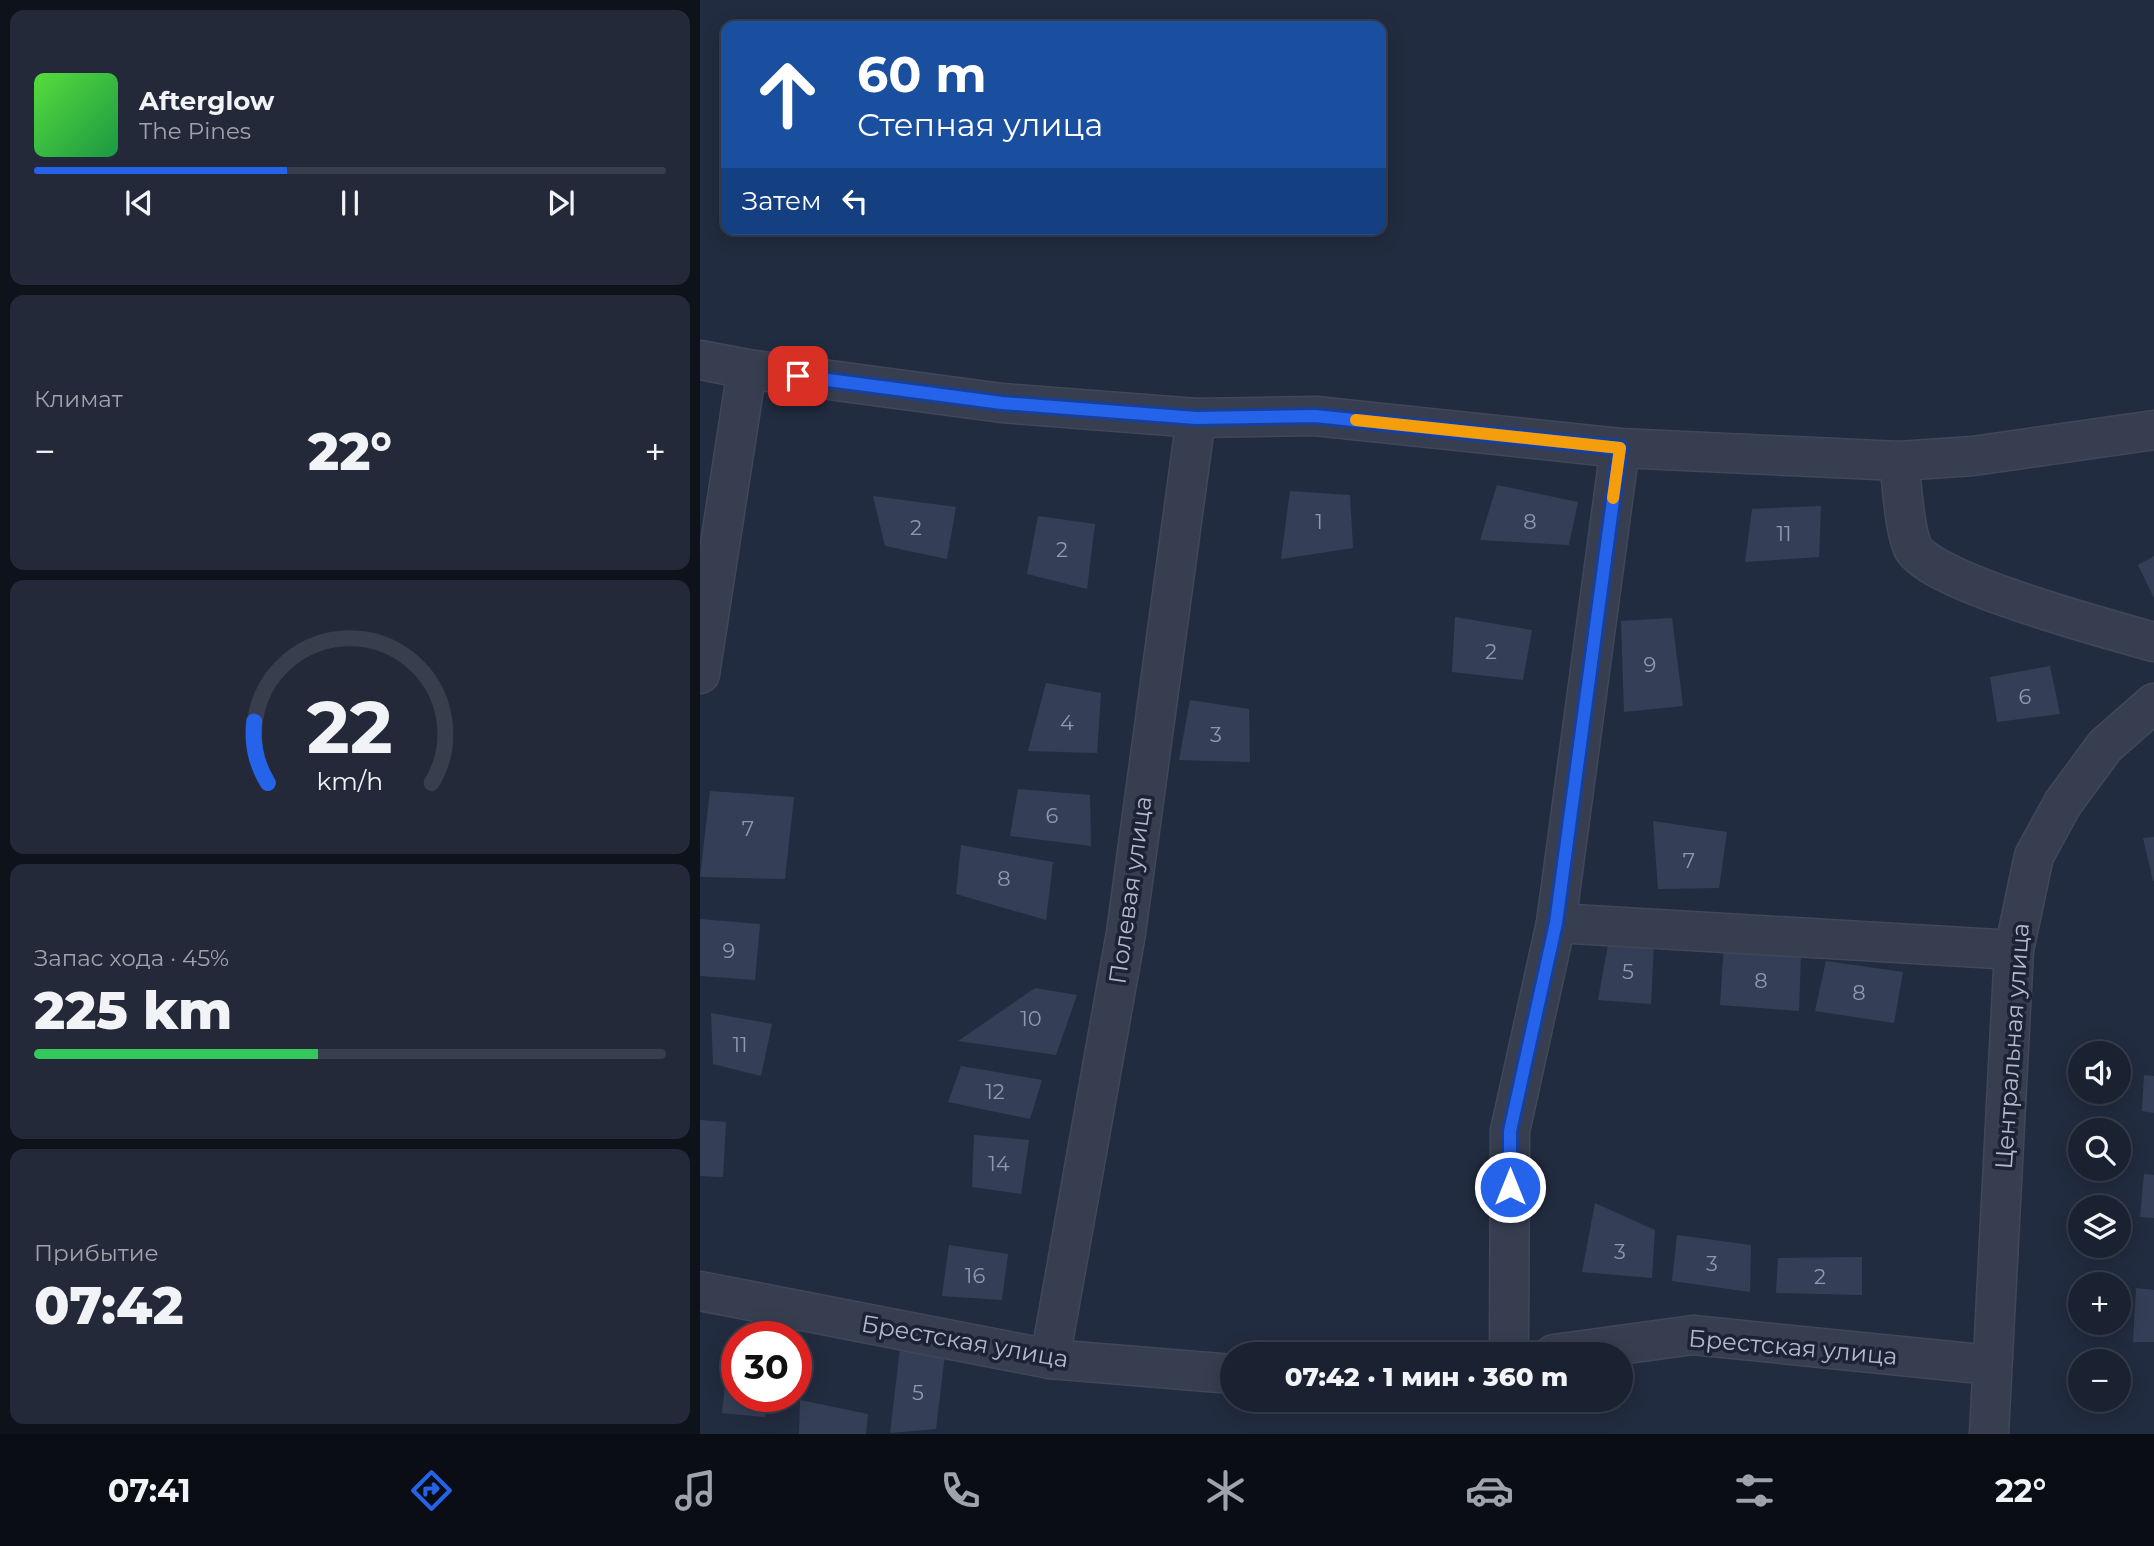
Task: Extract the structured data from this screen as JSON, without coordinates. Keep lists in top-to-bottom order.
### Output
{
  "streets": {
    "street": ["Полевая улица", "Центральная улица", "Брестская улица"]
  },
  "crossings": [
    ["Полевая улица", "Брестская улица"],
    ["Центральная улица", "Брестская улица"]
  ],
  "house_numbers": [
    "1",
    "8",
    "2",
    "11",
    "2",
    "2",
    "9",
    "6",
    "4",
    "3",
    "6",
    "7",
    "7",
    "8",
    "9",
    "5",
    "8",
    "8",
    "10",
    "11",
    "12",
    "14",
    "3",
    "3",
    "16",
    "2",
    "5"
  ],
  "page": {
    "turn": ["60 m", "Степная улица"],
    "song": ["Afterglow", "The Pines"],
    "then": "Затем",
    "tile": [
      "Климат",
      ["Запас хода · 45%", "225 km"],
      ["Прибытие", "07:42"]
    ],
    "heat": ["−", "22°", "+"],
    "map_buttons": ["+", "−"],
    "limit": "30",
    "trip": "07:42 · 1 мин · 360 m",
    "tabs": ["07:41", "22°"],
    "gauge": ["22", "km/h"]
  }
}
